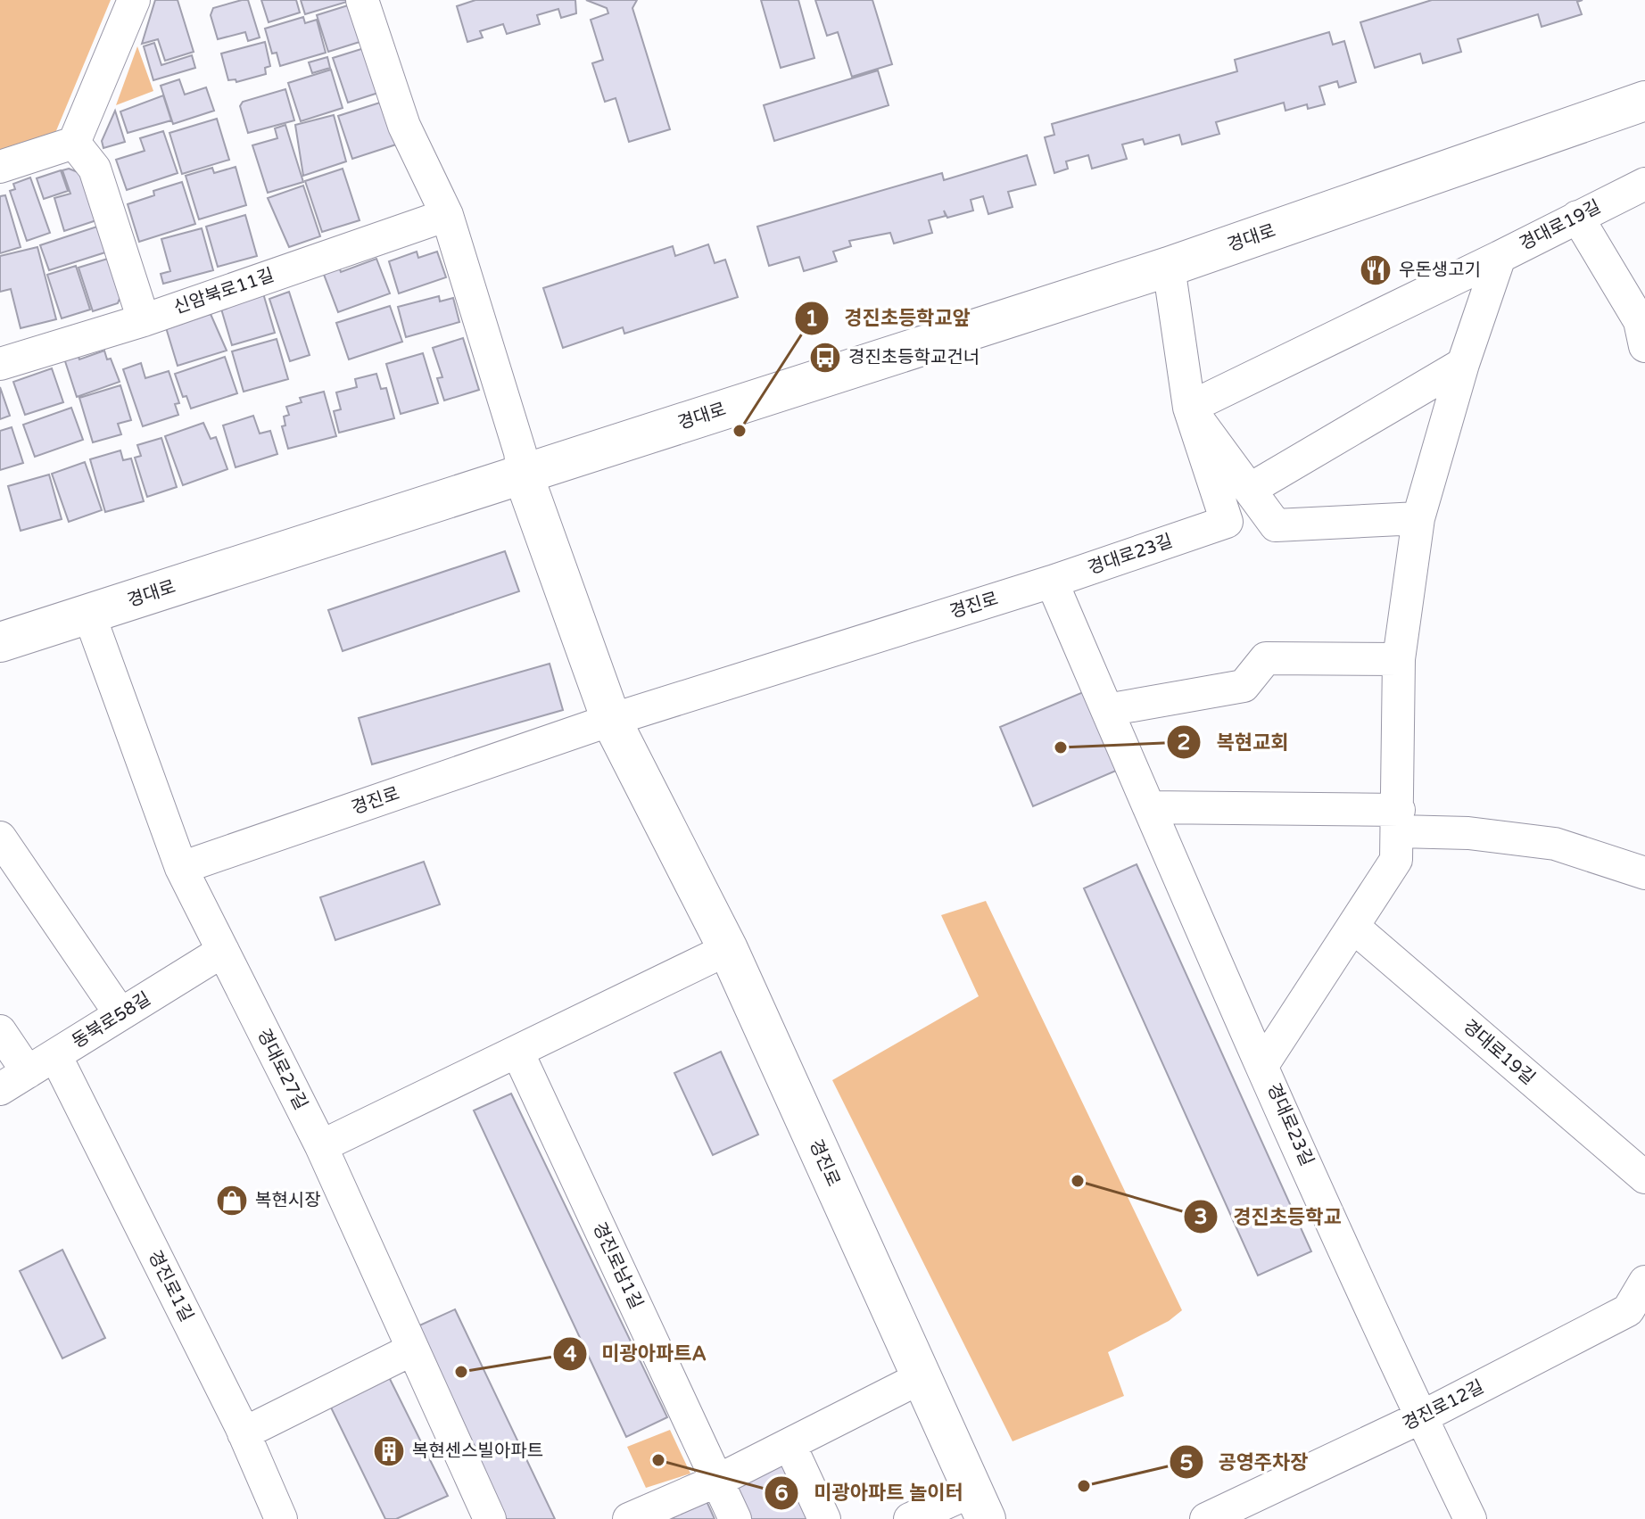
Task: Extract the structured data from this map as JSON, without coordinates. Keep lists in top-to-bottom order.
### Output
{
  "streets": {
    "main road": ["경대로", "경진로"],
    "street": [
      "경대로19길",
      "신암북로11길",
      "경대로23길",
      "동북로58길",
      "경대로27길",
      "경진로남1길",
      "경진로1길",
      "경진로12길"
    ]
  },
  "crossings": [
    ["경대로19길", "경대로23길"],
    ["경대로", "경대로23길"],
    ["경대로", "경진로"],
    ["경대로", "경대로27길"],
    ["경대로23길", "경진로"],
    ["경대로23길", "경진로12길"],
    ["경진로", "경대로27길"],
    ["동북로58길", "경대로27길"],
    ["동북로58길", "경진로1길"]
  ],
  "places": {
    "restaurant": ["우돈생고기"],
    "bus stop": ["경진초등학교건너"],
    "other": [
      "경진초등학교앞",
      "복현교회",
      "경진초등학교",
      "미광아파트A",
      "미광아파트 놀이터",
      "공영주차장"
    ],
    "shop": ["복현시장"],
    "building": ["복현센스빌아파트"]
  }
}
